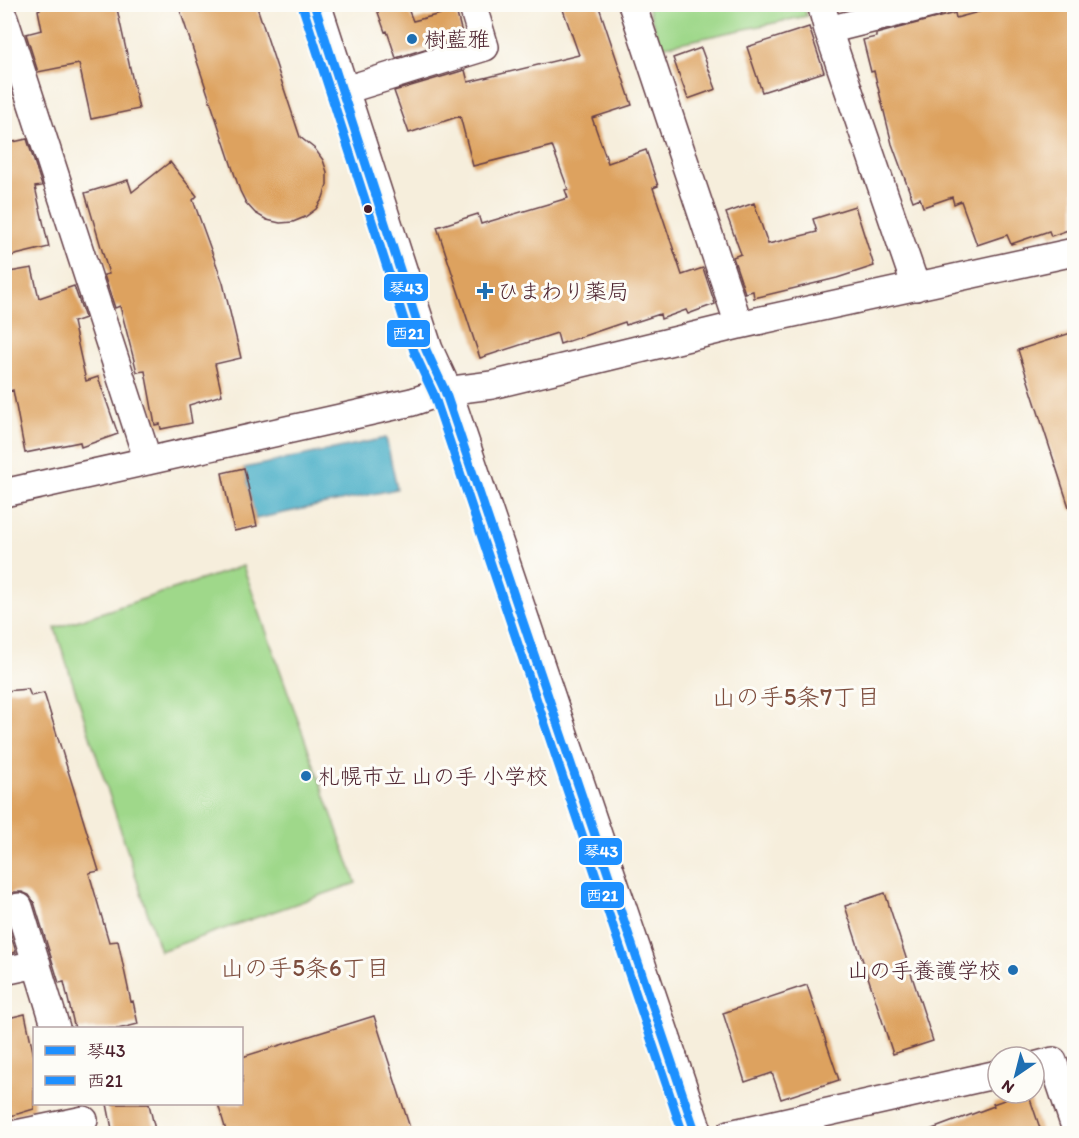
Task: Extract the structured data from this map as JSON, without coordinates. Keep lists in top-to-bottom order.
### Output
{
  "districts": ["山の手5条7丁目", "山の手5条6丁目"],
  "places": {
    "other": ["樹藍雅", "札幌市立 山の手 小学校", "山の手養護学校"],
    "health": ["ひまわり薬局"]
  },
  "lines": ["transit line 琴43", "transit line 西21"],
  "legend": ["琴43", "西21"],
  "north": "bottom left"
}
